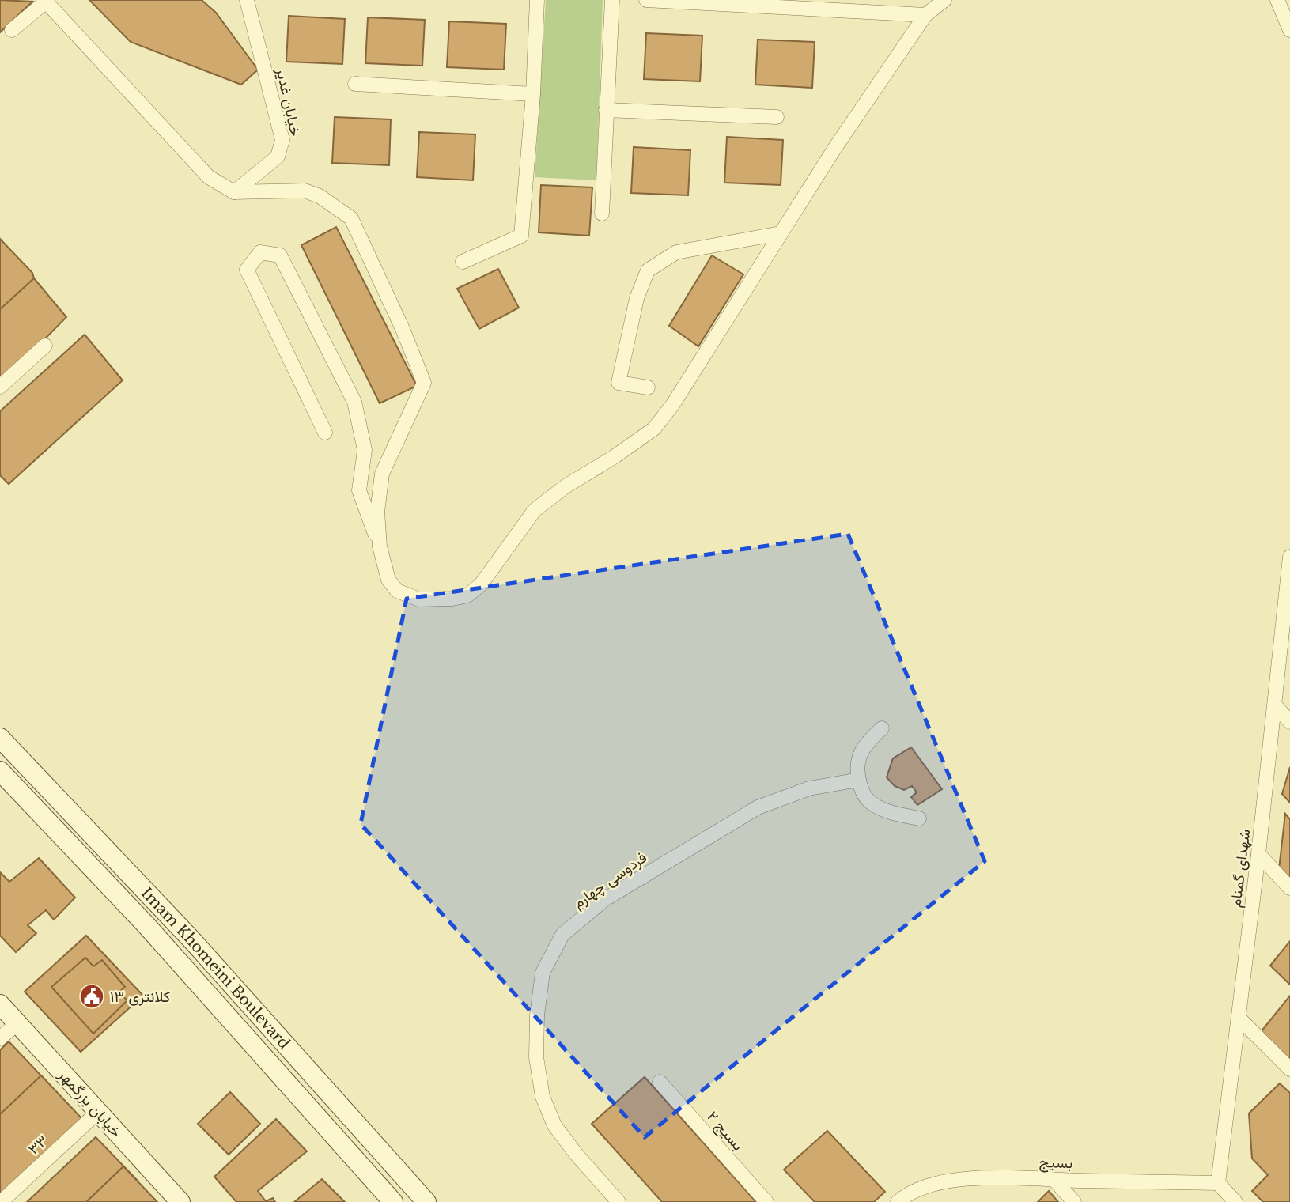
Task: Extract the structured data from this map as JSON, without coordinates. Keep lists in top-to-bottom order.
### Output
{
  "streets": {
    "main road": ["Imam Khomeini Boulevard", "خیابان بزرگمهر"],
    "street": [
      "خیابان غدیر",
      "شهدای گمنام",
      "فردوسی چهارم",
      "بسیج ۲",
      "۳۳",
      "بسیج"
    ]
  },
  "crossings": [
    ["شهدای گمنام", "بسیج"],
    ["خیابان بزرگمهر", "۳۳"]
  ],
  "places": {
    "public building": ["کلانتری ۱۳"]
  }
}
